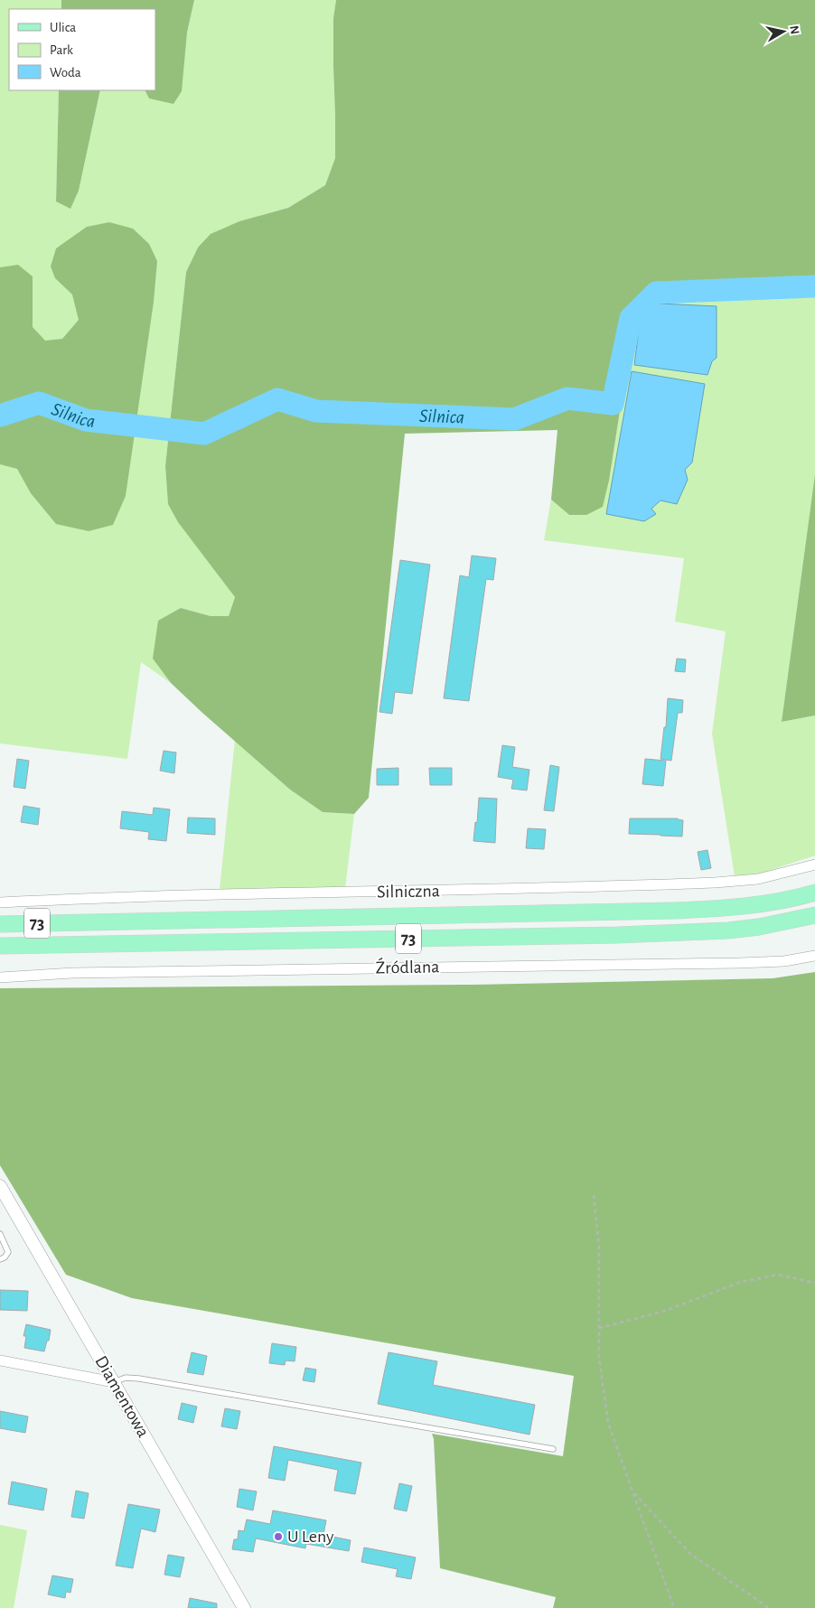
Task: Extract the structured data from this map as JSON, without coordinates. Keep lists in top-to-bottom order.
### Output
{
  "streets": {
    "main road": ["73"],
    "street": ["Silniczna", "Źródlana", "Diamentowa"]
  },
  "water": ["Silnica"],
  "places": ["U Leny"],
  "legend": ["Ulica", "Park", "Woda"],
  "north": "right"
}
